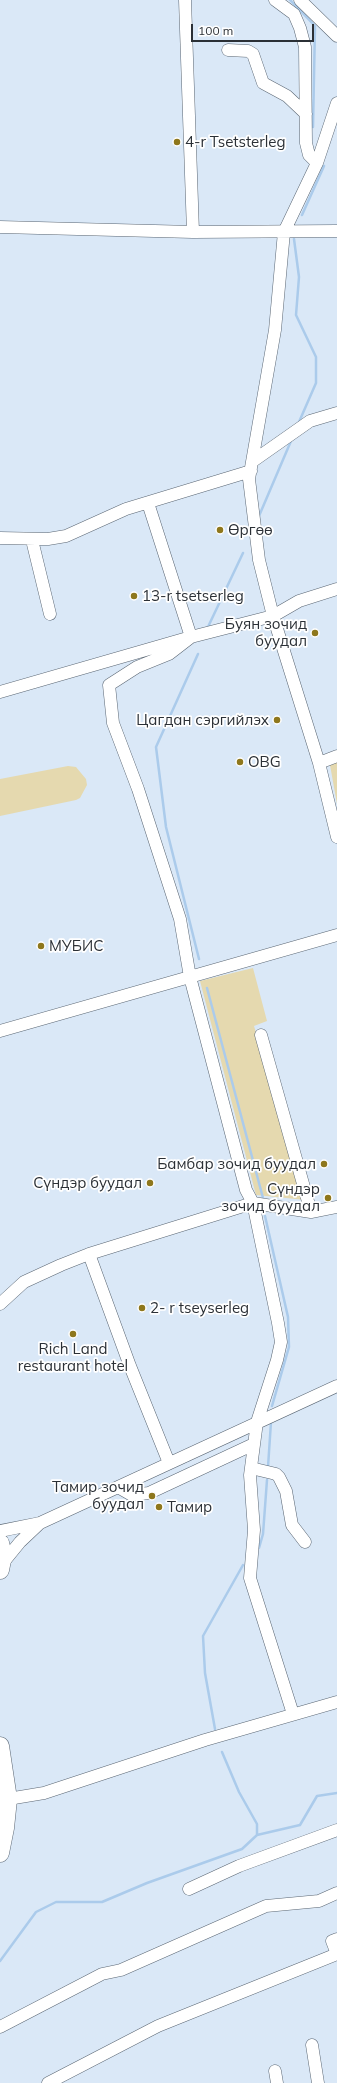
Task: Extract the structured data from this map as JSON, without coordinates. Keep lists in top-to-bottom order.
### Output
{
  "places": [
    "4-r Tsetsterleg",
    "Өргөө",
    "13-r tsetserleg",
    "Буян зочид буудал",
    "Цагдан сэргийлэх",
    "OBG",
    "МУБИС",
    "Бамбар зочид буудал",
    "Сүндэр буудал",
    "Сүндэр зочид буудал",
    "2- r tseyserleg",
    "Rich Land restaurant hotel",
    "Тамир зочид буудал",
    "Тамир"
  ],
  "scale_bar": "100 m"
}
